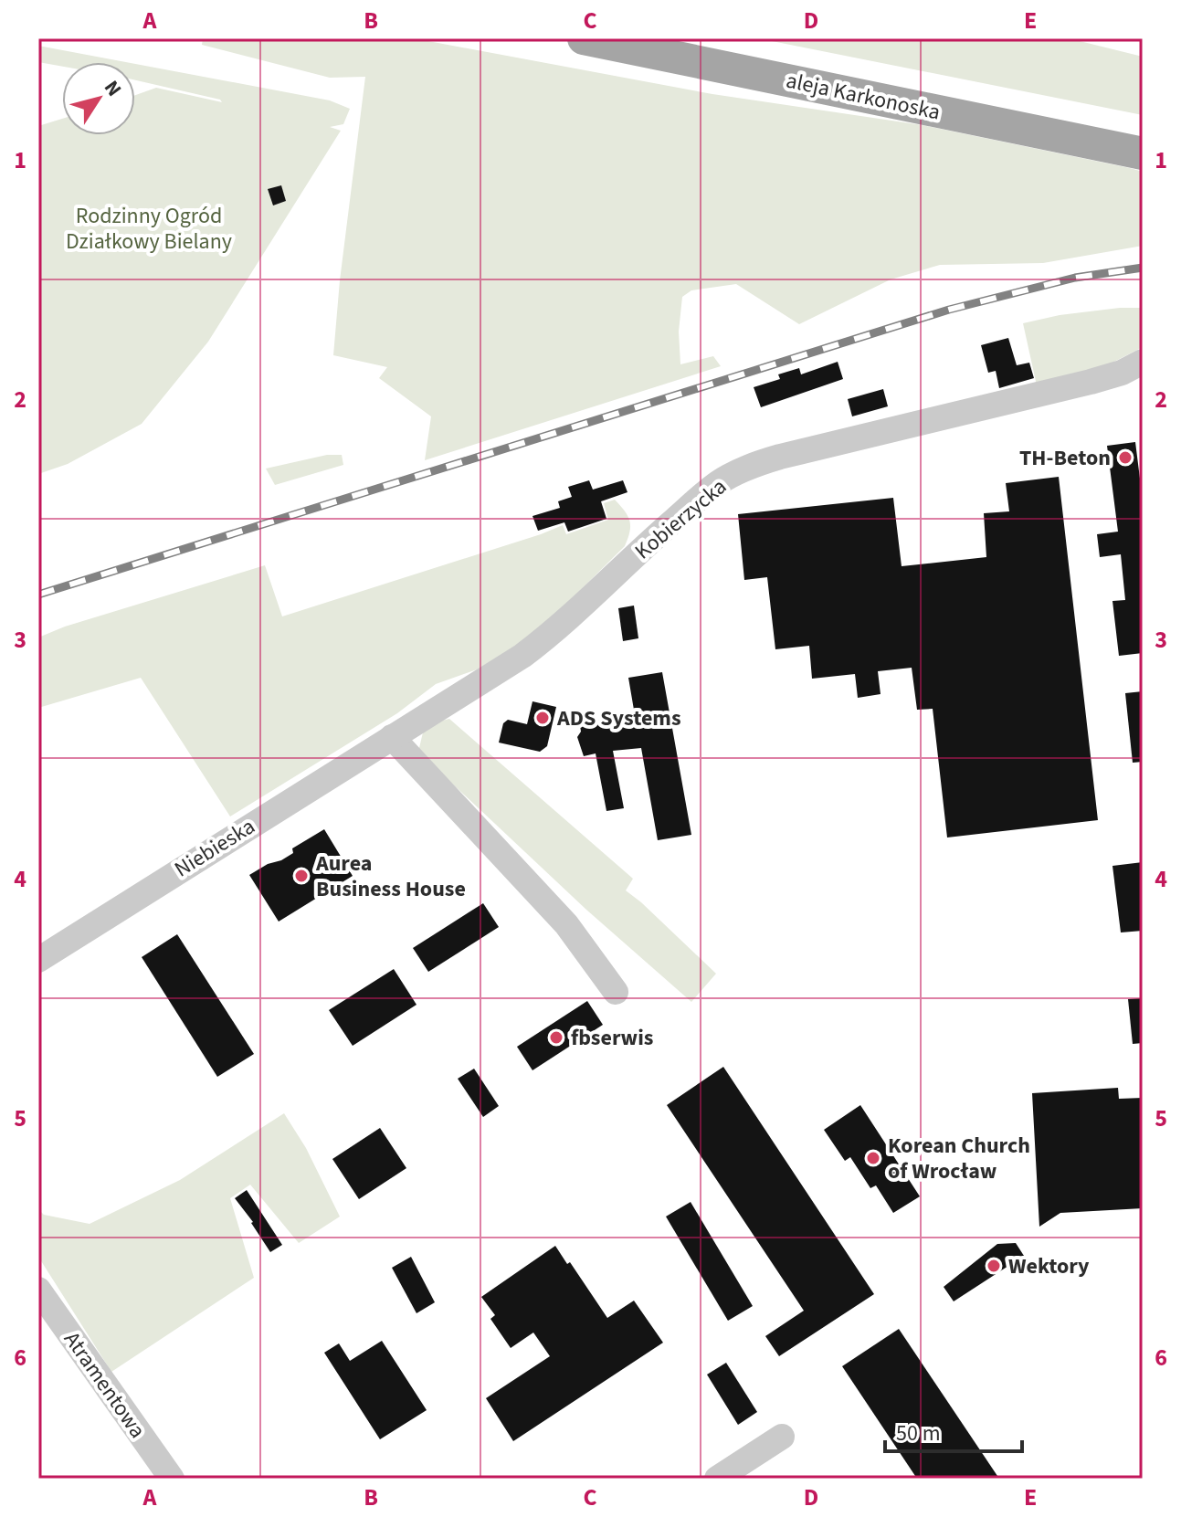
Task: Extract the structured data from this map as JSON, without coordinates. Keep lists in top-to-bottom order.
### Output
{
  "streets": {
    "main road": ["aleja Karkonoska"],
    "street": ["Kobierzycka", "Niebieska", "Atramentowa"]
  },
  "crossings": [
    ["Kobierzycka", "Niebieska"]
  ],
  "parks": ["Rodzinny Ogród Działkowy Bielany"],
  "places": [
    "TH-Beton",
    "ADS Systems",
    "Aurea Business House",
    "fbserwis",
    "Korean Church of Wrocław",
    "Wektory"
  ],
  "scale_bar": "50 m",
  "north": "top right",
  "grid": {
    "columns": [
      "A",
      "B",
      "C",
      "D",
      "E"
    ],
    "rows": [
      "1",
      "2",
      "3",
      "4",
      "5",
      "6"
    ]
  }
}
